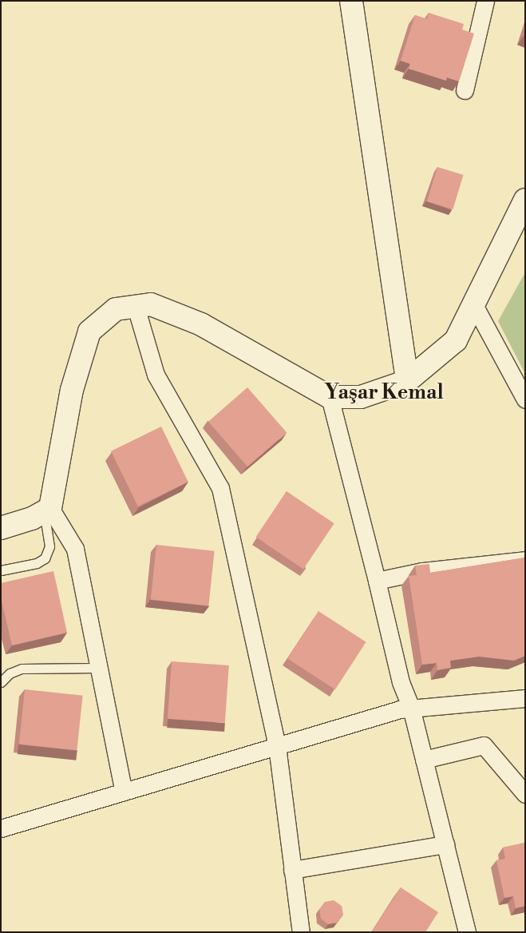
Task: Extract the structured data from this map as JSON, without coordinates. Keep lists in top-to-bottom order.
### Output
{
  "districts": ["Yaşar Kemal"]
}
